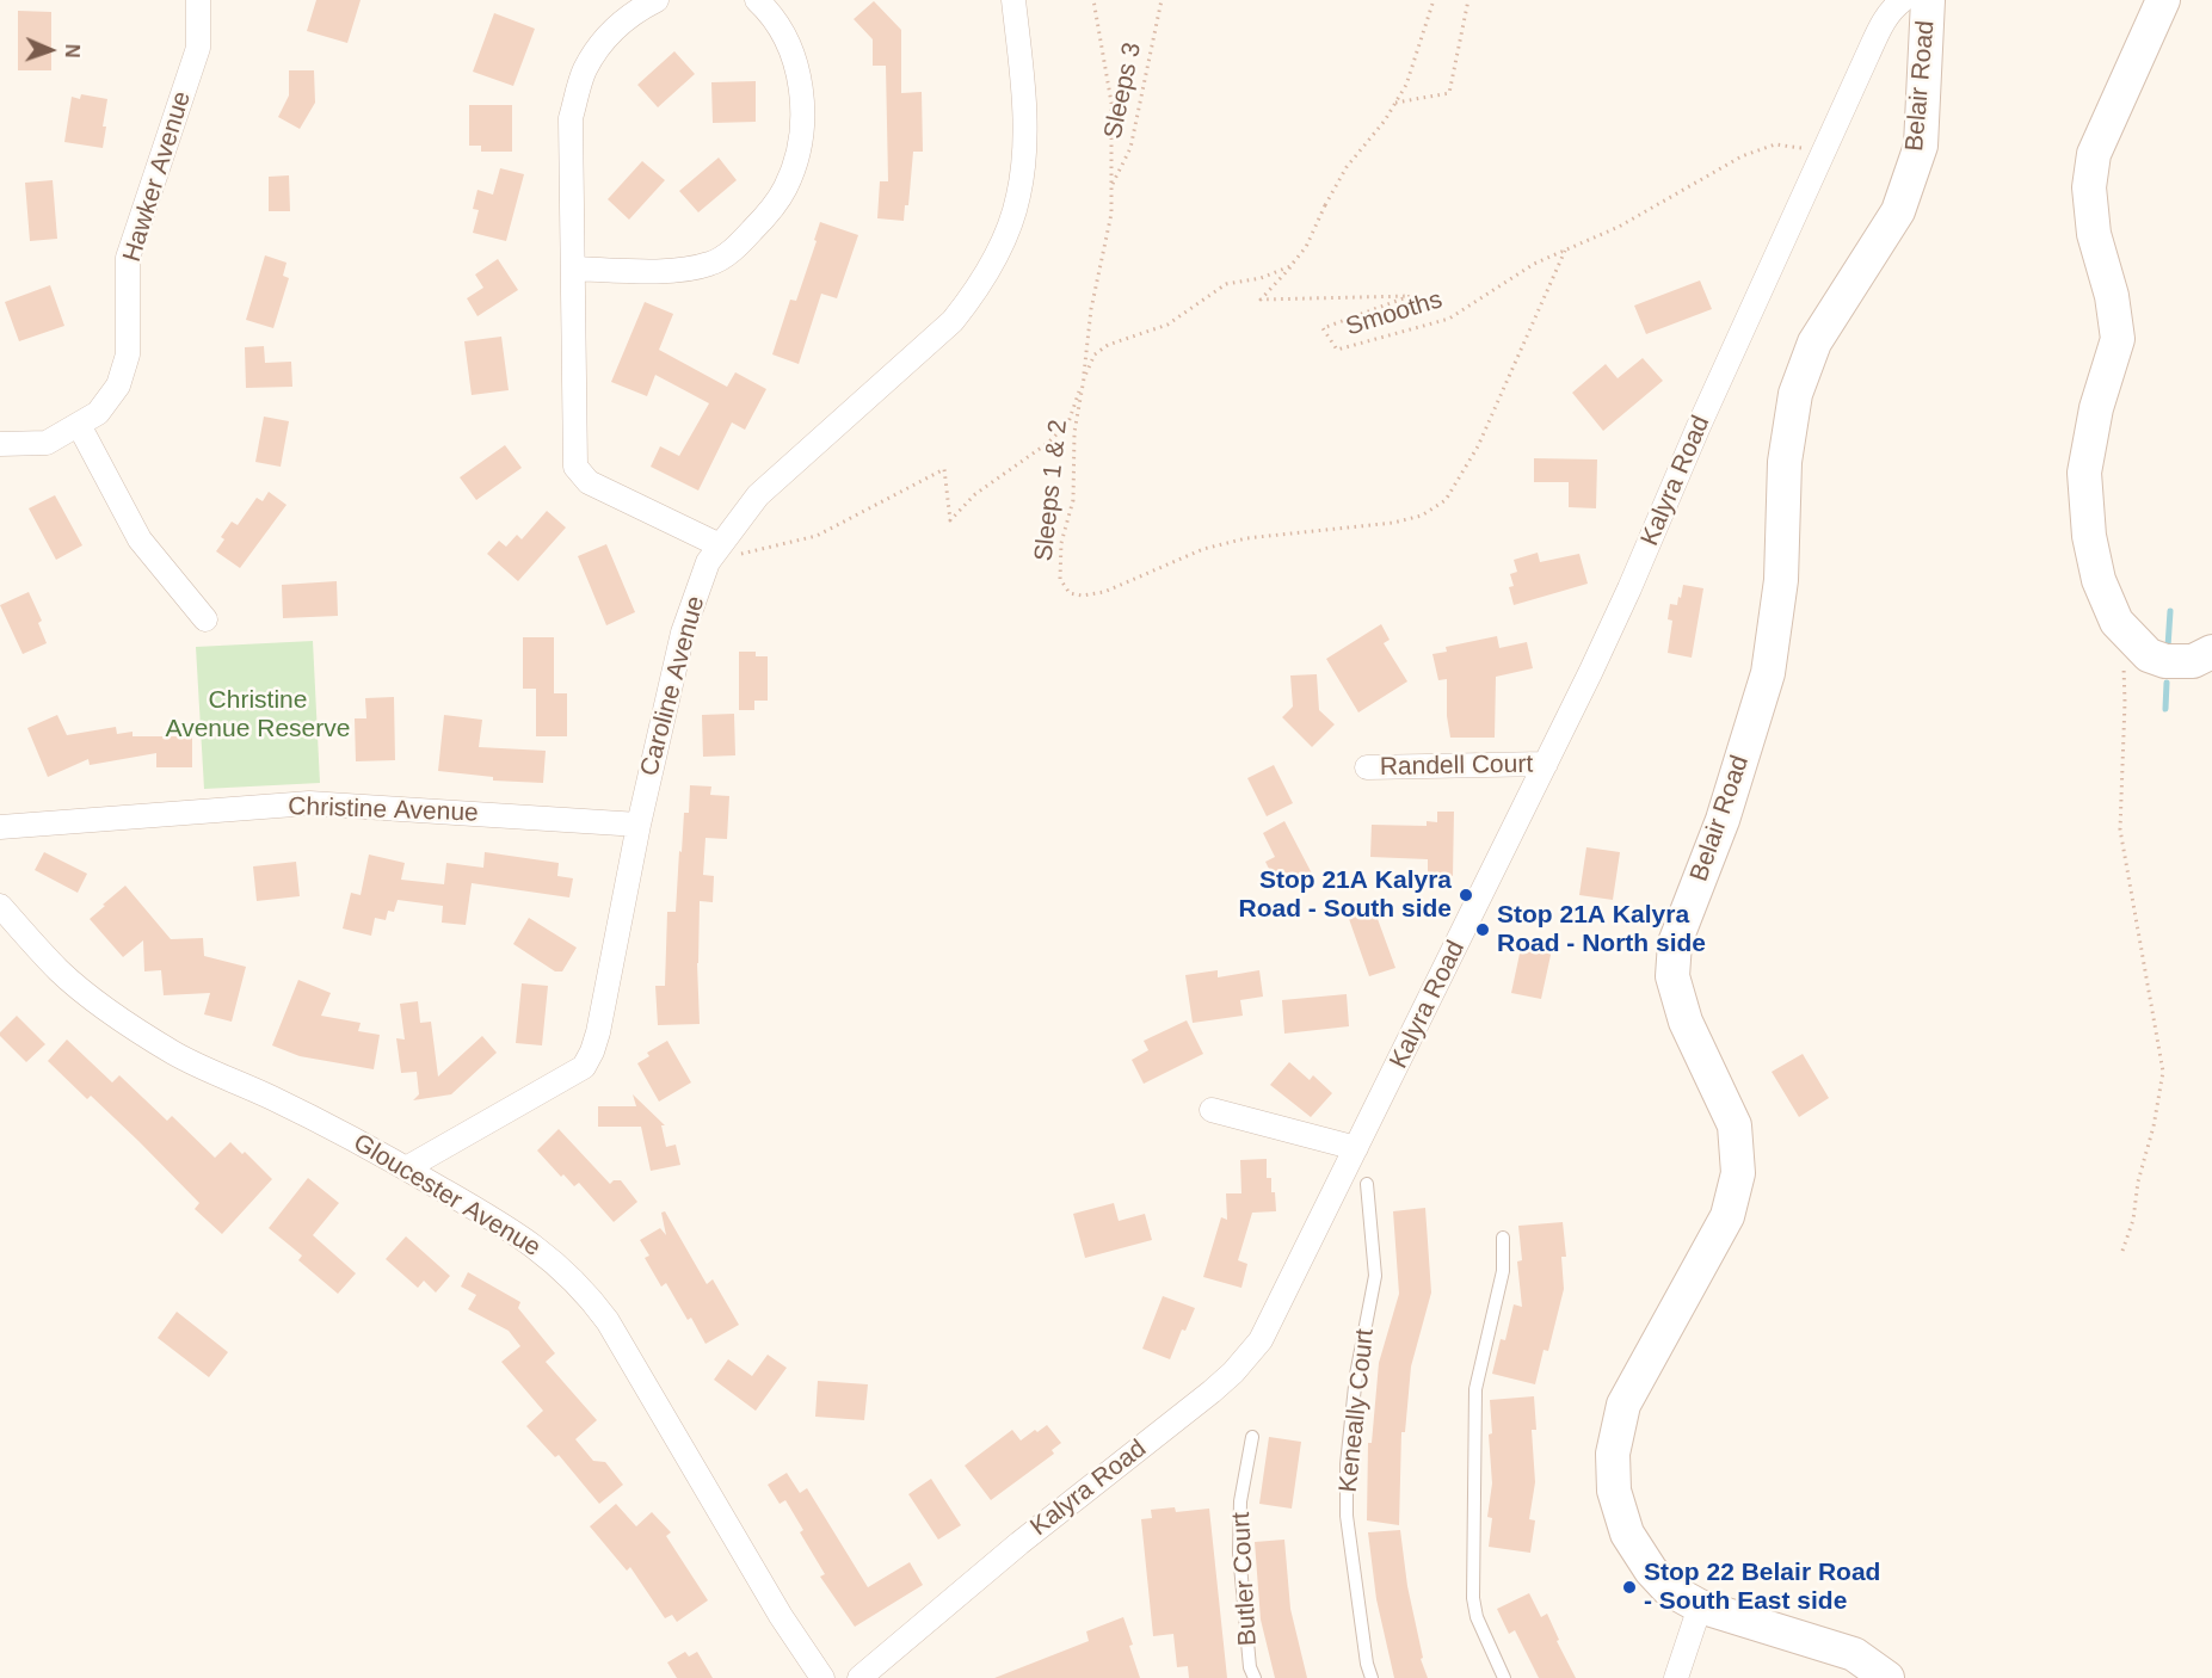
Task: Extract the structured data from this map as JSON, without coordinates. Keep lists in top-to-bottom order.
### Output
{
  "streets": {
    "main road": ["Belair Road"],
    "street": [
      "Hawker Avenue",
      "Kalyra Road",
      "Caroline Avenue",
      "Randell Court",
      "Christine Avenue",
      "Gloucester Avenue"
    ],
    "lane": ["Keneally Court", "Butler Court"],
    "path": ["Sleeps 3", "Smooths", "Sleeps 1 & 2"]
  },
  "crossings": [
    ["Smooths", "Kalyra Road"],
    ["Smooths", "Sleeps 1 & 2"],
    ["Kalyra Road", "Randell Court"],
    ["Caroline Avenue", "Christine Avenue"],
    ["Caroline Avenue", "Gloucester Avenue"]
  ],
  "parks": ["Christine Avenue Reserve"],
  "places": ["Stop 21A Kalyra Road - South side", "Stop 21A Kalyra Road - North side", "Stop 22 Belair Road - South East side"],
  "north": "right"
}
